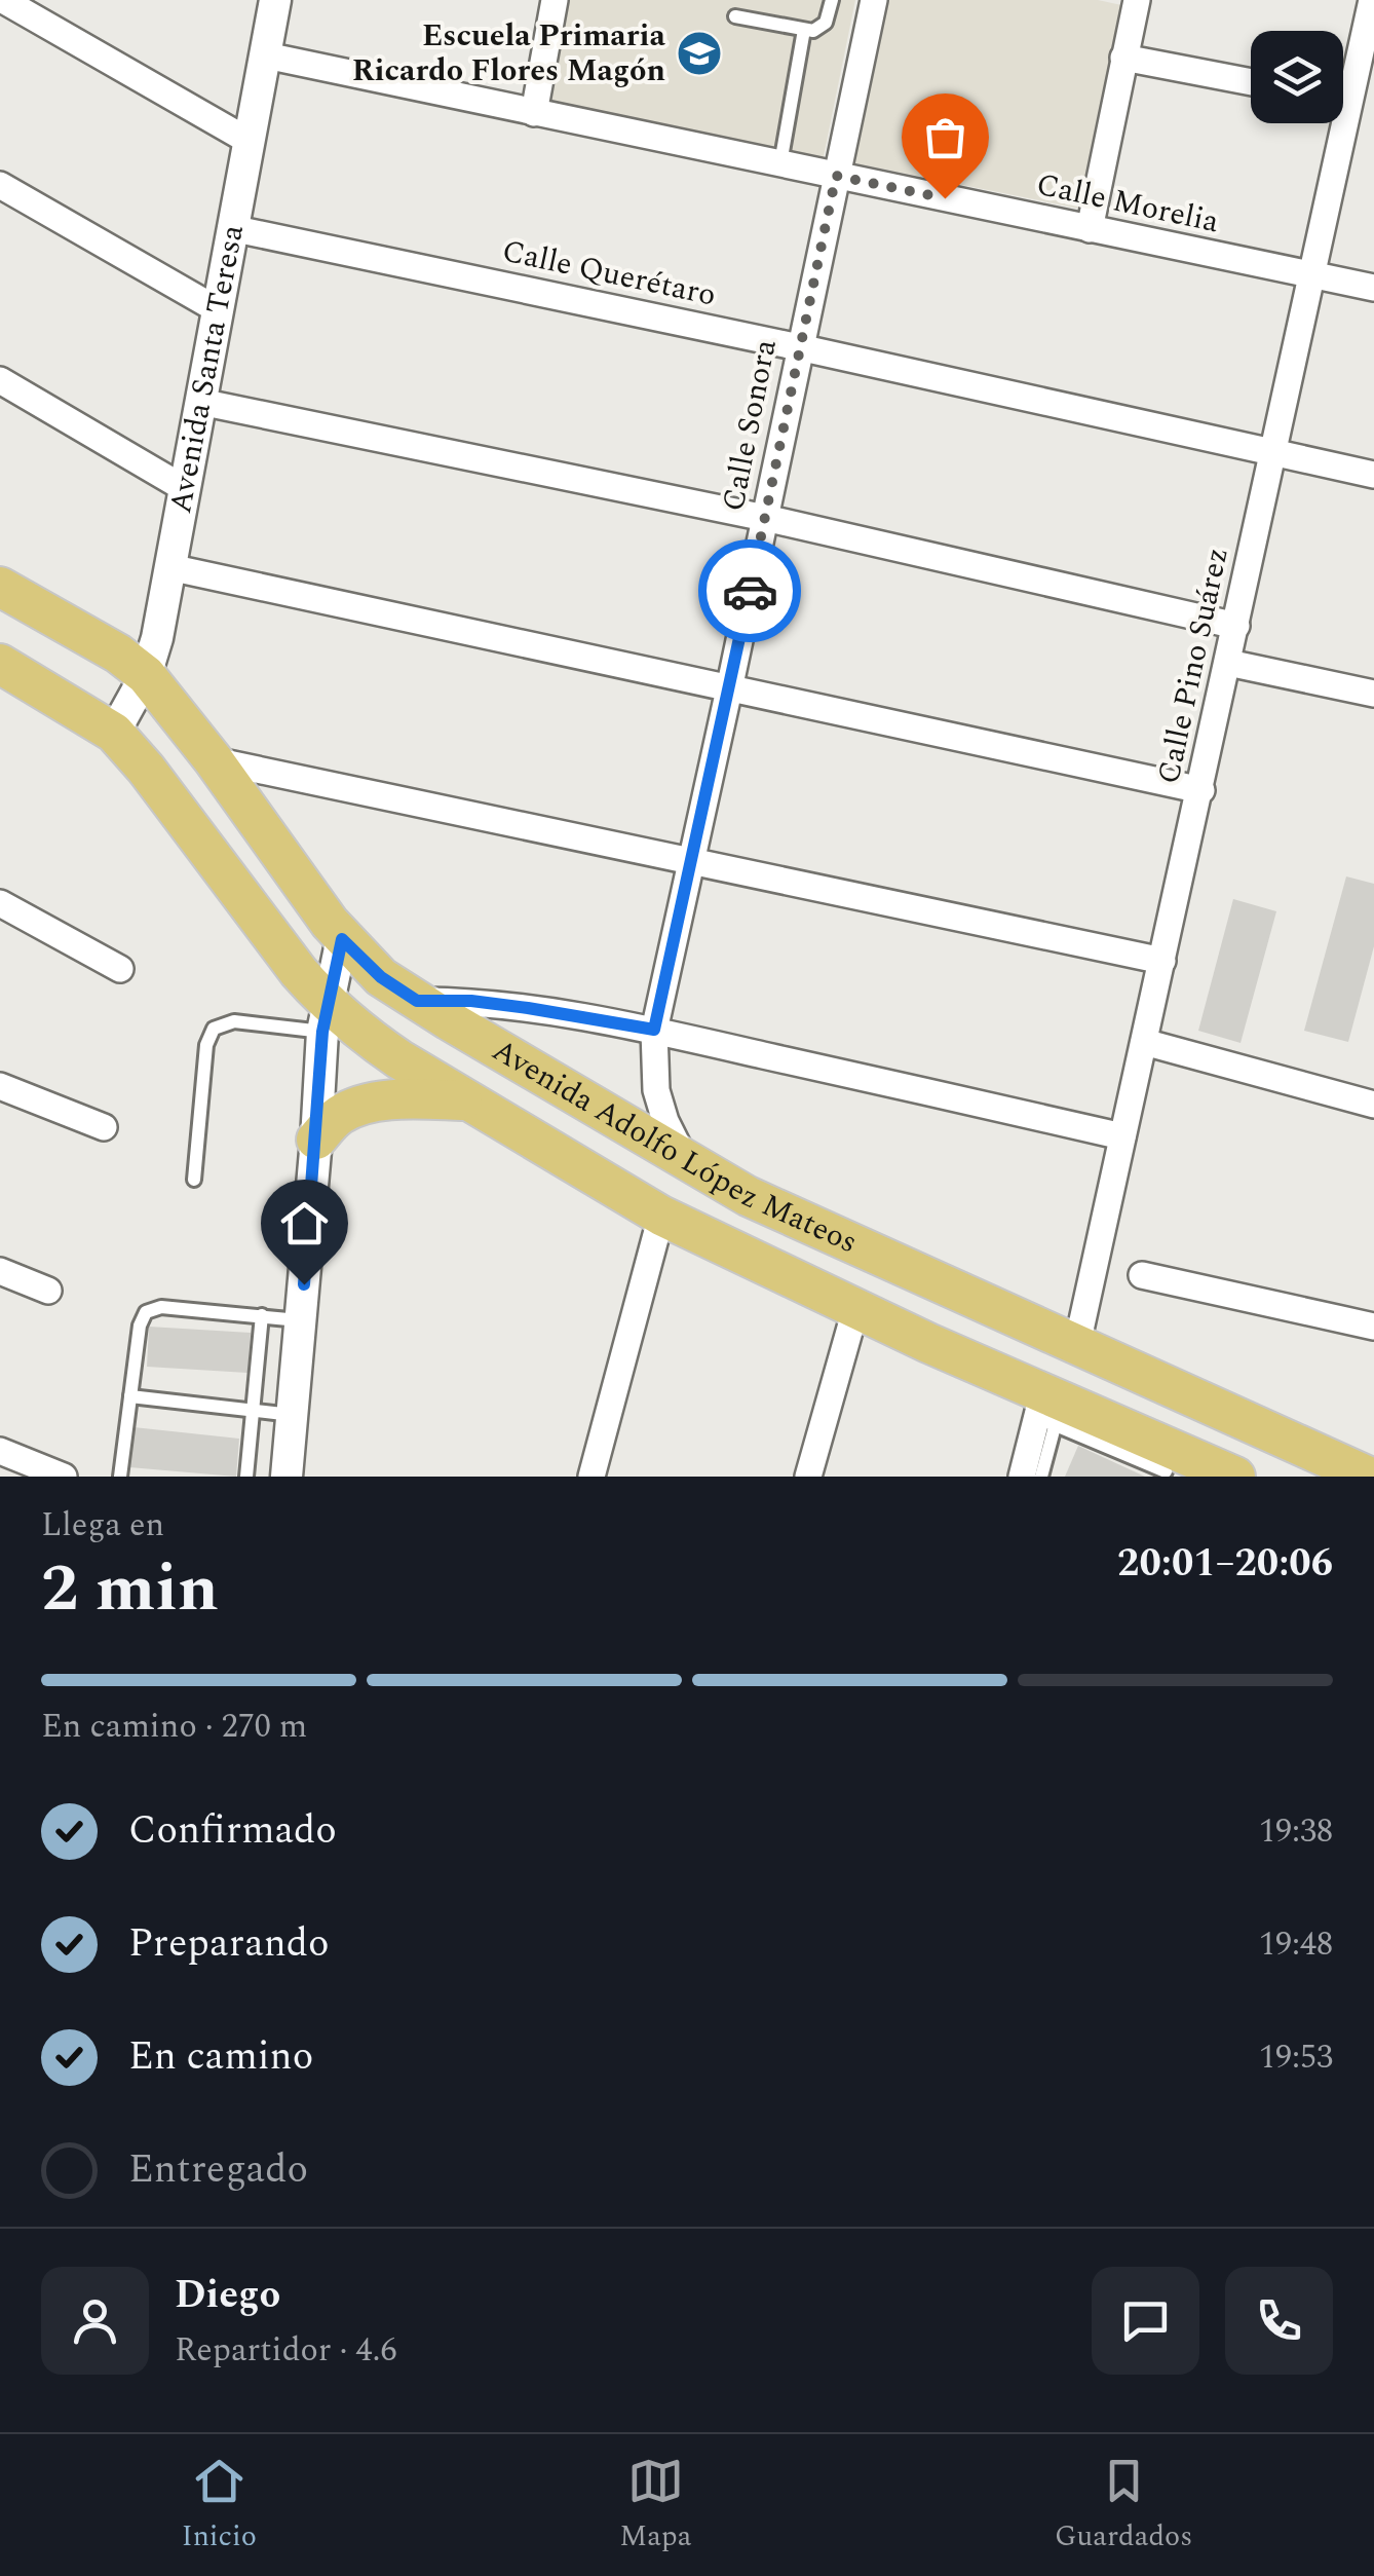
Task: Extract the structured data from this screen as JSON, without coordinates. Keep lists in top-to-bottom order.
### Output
{
  "streets": {
    "main road": ["Avenida Adolfo López Mateos"],
    "street": [
      "Calle Morelia",
      "Calle Querétaro",
      "Avenida Santa Teresa",
      "Calle Sonora",
      "Calle Pino Suárez"
    ]
  },
  "crossings": [
    ["Calle Morelia", "Avenida Santa Teresa"],
    ["Calle Morelia", "Calle Sonora"],
    ["Calle Morelia", "Calle Pino Suárez"],
    ["Calle Querétaro", "Avenida Santa Teresa"],
    ["Calle Querétaro", "Calle Sonora"],
    ["Calle Querétaro", "Calle Pino Suárez"],
    ["Avenida Santa Teresa", "Avenida Adolfo López Mateos"],
    ["Calle Sonora", "Avenida Adolfo López Mateos"],
    ["Calle Pino Suárez", "Avenida Adolfo López Mateos"]
  ],
  "places": {
    "school or university": ["Escuela Primaria Ricardo Flores Magón"]
  },
  "page": {
    "heading": ["2 min", "Llega en", "20:01–20:06"],
    "panel": ["Diego", "Repartidor · 4.6"],
    "bar": "En camino · 270 m",
    "list": [
      ["Confirmado", "19:38"],
      ["Preparando", "19:48"],
      ["En camino", "19:53"],
      "Entregado"
    ],
    "tabs": ["Inicio", "Mapa", "Guardados"]
  }
}
